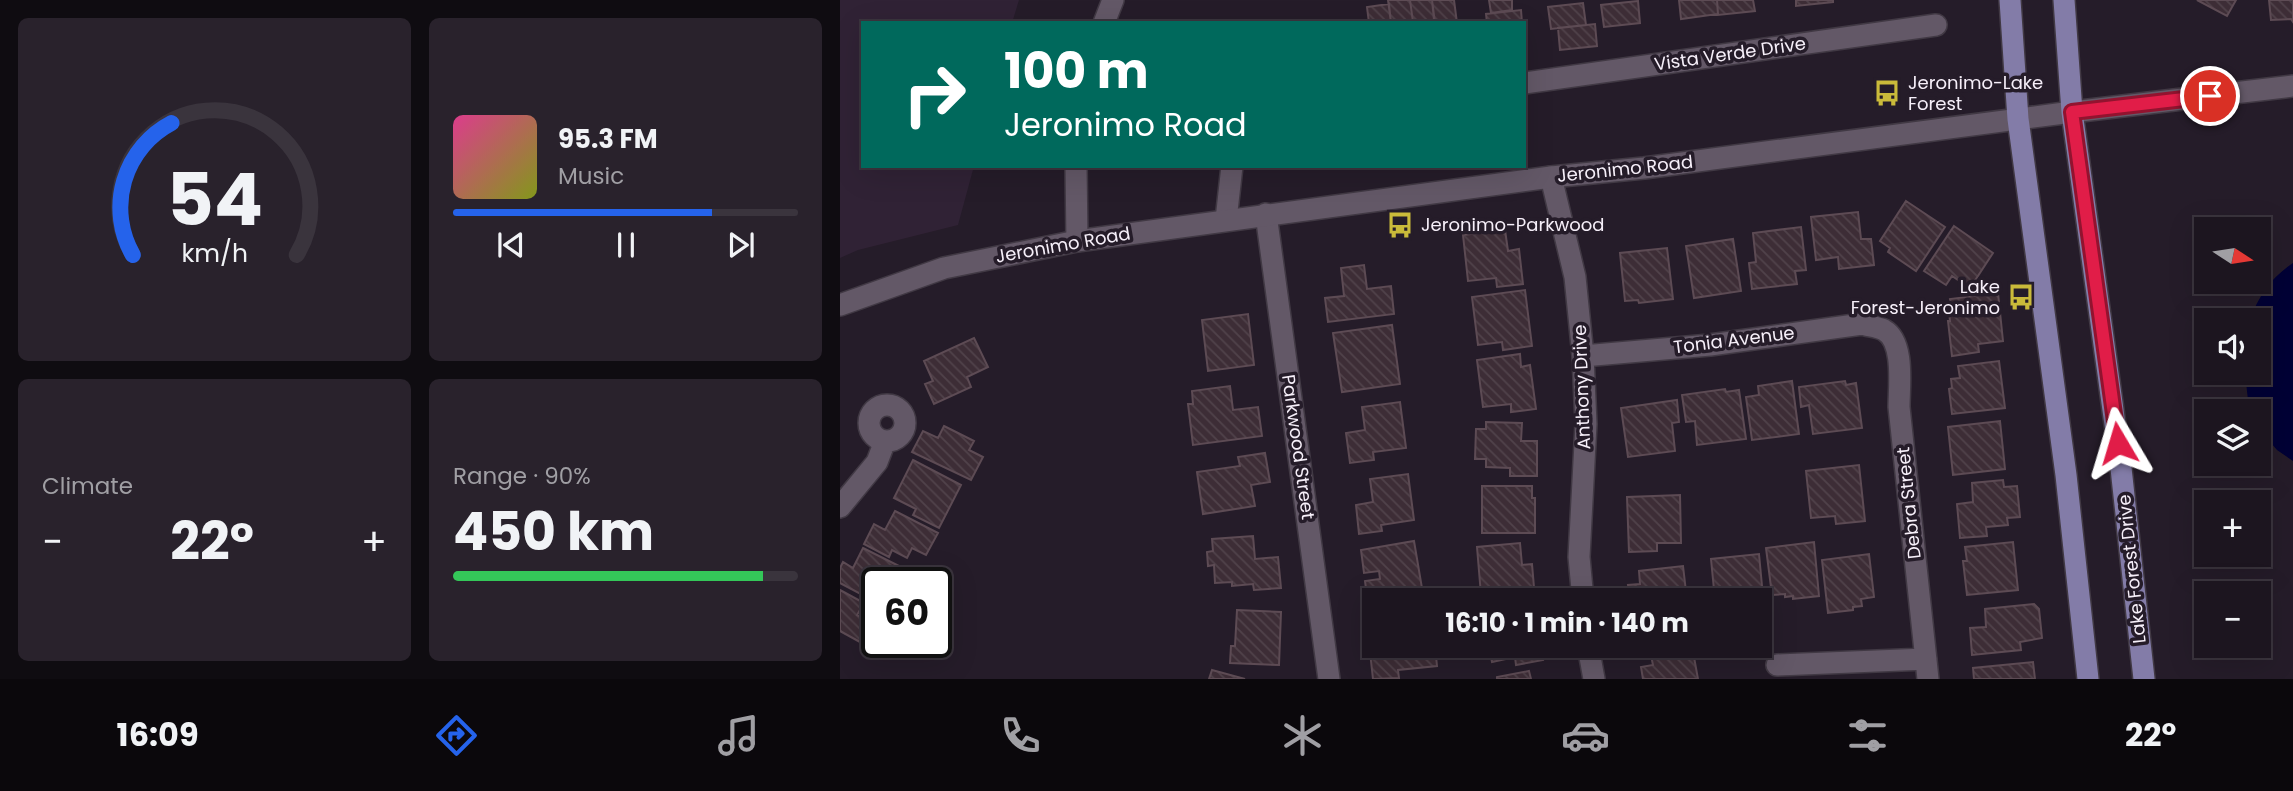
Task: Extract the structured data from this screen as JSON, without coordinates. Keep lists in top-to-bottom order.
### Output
{
  "streets": {
    "main road": ["Lake Forest Drive"],
    "street": [
      "Vista Verde Drive",
      "Jeronimo Road",
      "Tonia Avenue",
      "Anthony Drive",
      "Parkwood Street",
      "Debra Street"
    ]
  },
  "crossings": [
    ["Jeronimo Road", "Anthony Drive"],
    ["Jeronimo Road", "Parkwood Street"],
    ["Jeronimo Road", "Lake Forest Drive"],
    ["Tonia Avenue", "Anthony Drive"],
    ["Tonia Avenue", "Debra Street"]
  ],
  "places": {
    "bus stop": ["Jeronimo-Lake Forest", "Jeronimo-Parkwood", "Lake Forest-Jeronimo"]
  },
  "north": "right",
  "page": {
    "turn": ["100 m", "Jeronimo Road"],
    "song": ["95.3 FM", "Music"],
    "map_buttons": ["+", "−"],
    "tile": [
      "Climate",
      ["Range · 90%", "450 km"]
    ],
    "heat": ["−", "22°", "+"],
    "limit": "60",
    "trip": "16:10 · 1 min · 140 m",
    "tabs": ["16:09", "22°"],
    "gauge": ["54", "km/h"]
  }
}
